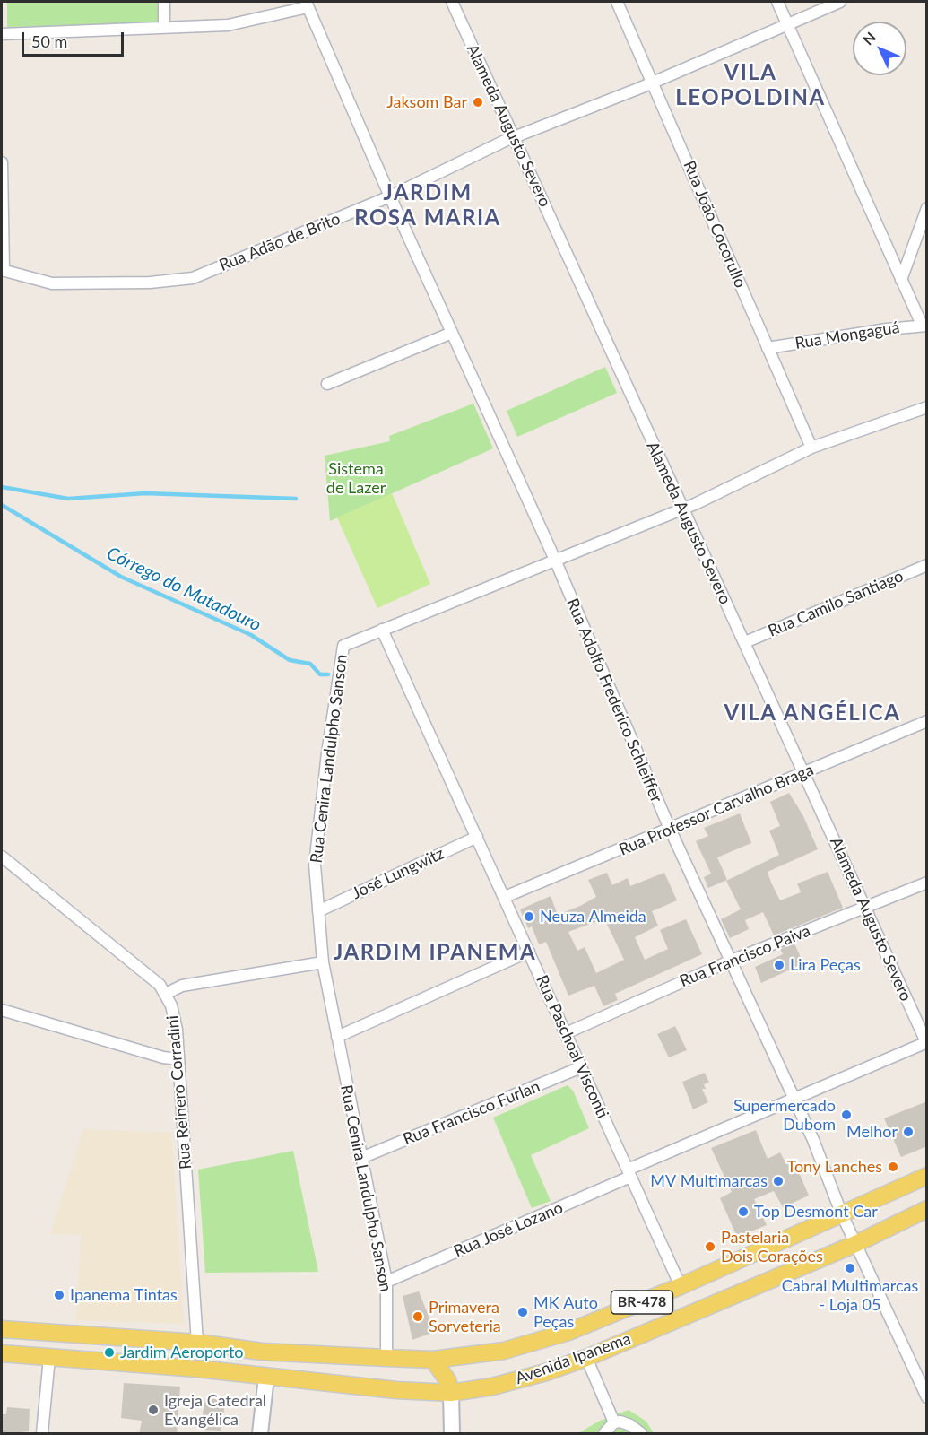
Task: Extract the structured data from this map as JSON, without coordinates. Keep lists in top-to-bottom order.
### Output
{
  "streets": {
    "main road": ["BR-478", "Avenida Ipanema"],
    "street": [
      "Alameda Augusto Severo",
      "Rua João Cocorullo",
      "Rua Adão de Brito",
      "Rua Mongaguá",
      "Rua Camilo Santiago",
      "Rua Adolfo Frederico Schleiffer",
      "Rua Cenira Landulpho Sanson",
      "Rua Professor Carvalho Braga",
      "José Lungwitz",
      "Rua Francisco Paiva",
      "Rua Paschoal Visconti",
      "Rua Reinero Corradini",
      "Rua Francisco Furlan",
      "Rua José Lozano"
    ]
  },
  "crossings": [
    ["Alameda Augusto Severo", "Rua Adão de Brito"],
    ["Alameda Augusto Severo", "Rua Camilo Santiago"],
    ["Alameda Augusto Severo", "Rua Cenira Landulpho Sanson"],
    ["Alameda Augusto Severo", "Rua Professor Carvalho Braga"],
    ["Alameda Augusto Severo", "Rua Francisco Paiva"],
    ["Alameda Augusto Severo", "Rua José Lozano"],
    ["Rua João Cocorullo", "Rua Adão de Brito"],
    ["Rua João Cocorullo", "Rua Mongaguá"],
    ["Rua João Cocorullo", "Rua Cenira Landulpho Sanson"],
    ["Rua Adão de Brito", "Rua Adolfo Frederico Schleiffer"],
    ["Rua Adolfo Frederico Schleiffer", "Rua Cenira Landulpho Sanson"],
    ["Rua Adolfo Frederico Schleiffer", "Rua Professor Carvalho Braga"],
    ["Rua Adolfo Frederico Schleiffer", "Rua Francisco Paiva"],
    ["Rua Adolfo Frederico Schleiffer", "Rua José Lozano"],
    ["Rua Adolfo Frederico Schleiffer", "Avenida Ipanema"],
    ["Rua Cenira Landulpho Sanson", "José Lungwitz"],
    ["Rua Cenira Landulpho Sanson", "Rua Paschoal Visconti"],
    ["Rua Cenira Landulpho Sanson", "Rua Francisco Furlan"],
    ["Rua Cenira Landulpho Sanson", "Rua José Lozano"],
    ["Rua Cenira Landulpho Sanson", "Avenida Ipanema"],
    ["Rua Professor Carvalho Braga", "Rua Paschoal Visconti"],
    ["José Lungwitz", "Rua Paschoal Visconti"],
    ["Rua Francisco Paiva", "Rua Paschoal Visconti"],
    ["Rua Paschoal Visconti", "Rua Francisco Furlan"],
    ["Rua Paschoal Visconti", "Rua José Lozano"],
    ["Rua Paschoal Visconti", "Avenida Ipanema"],
    ["Rua Reinero Corradini", "Avenida Ipanema"]
  ],
  "districts": [
    "VILA LEOPOLDINA",
    "JARDIM ROSA MARIA",
    "VILA ANGÉLICA",
    "JARDIM IPANEMA"
  ],
  "water": ["Córrego do Matadouro"],
  "parks": ["Sistema de Lazer"],
  "places": [
    "Jaksom Bar",
    "Neuza Almeida",
    "Lira Peças",
    "Supermercado Dubom",
    "Melhor",
    "Tony Lanches",
    "MV Multimarcas",
    "Top Desmont Car",
    "Pastelaria Dois Corações",
    "Cabral Multimarcas - Loja 05",
    "Ipanema Tintas",
    "MK Auto Peças",
    "Primavera Sorveteria",
    "Jardim Aeroporto",
    "Igreja Catedral Evangélica"
  ],
  "scale_bar": "50 m",
  "north": "top left"
}
